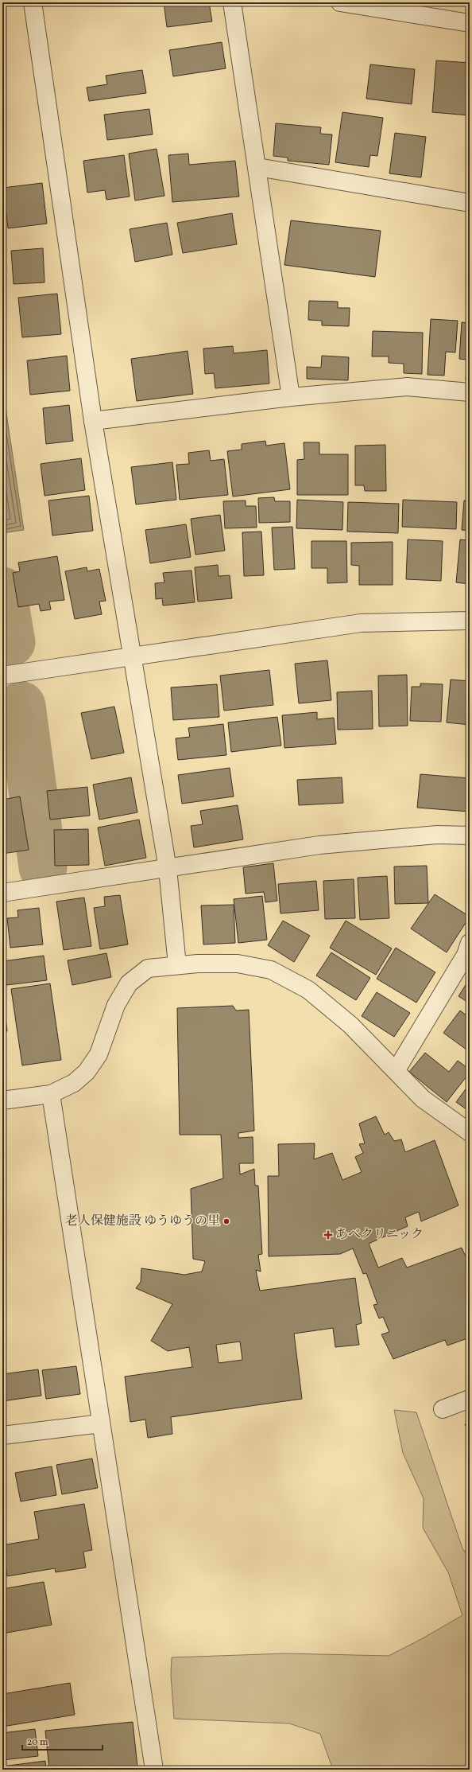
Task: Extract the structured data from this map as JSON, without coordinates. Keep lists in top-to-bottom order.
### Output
{
  "places": {
    "other": ["老人保健施設 ゆうゆうの里"],
    "health": ["あべクリニック"]
  },
  "scale_bar": "20 m"
}
